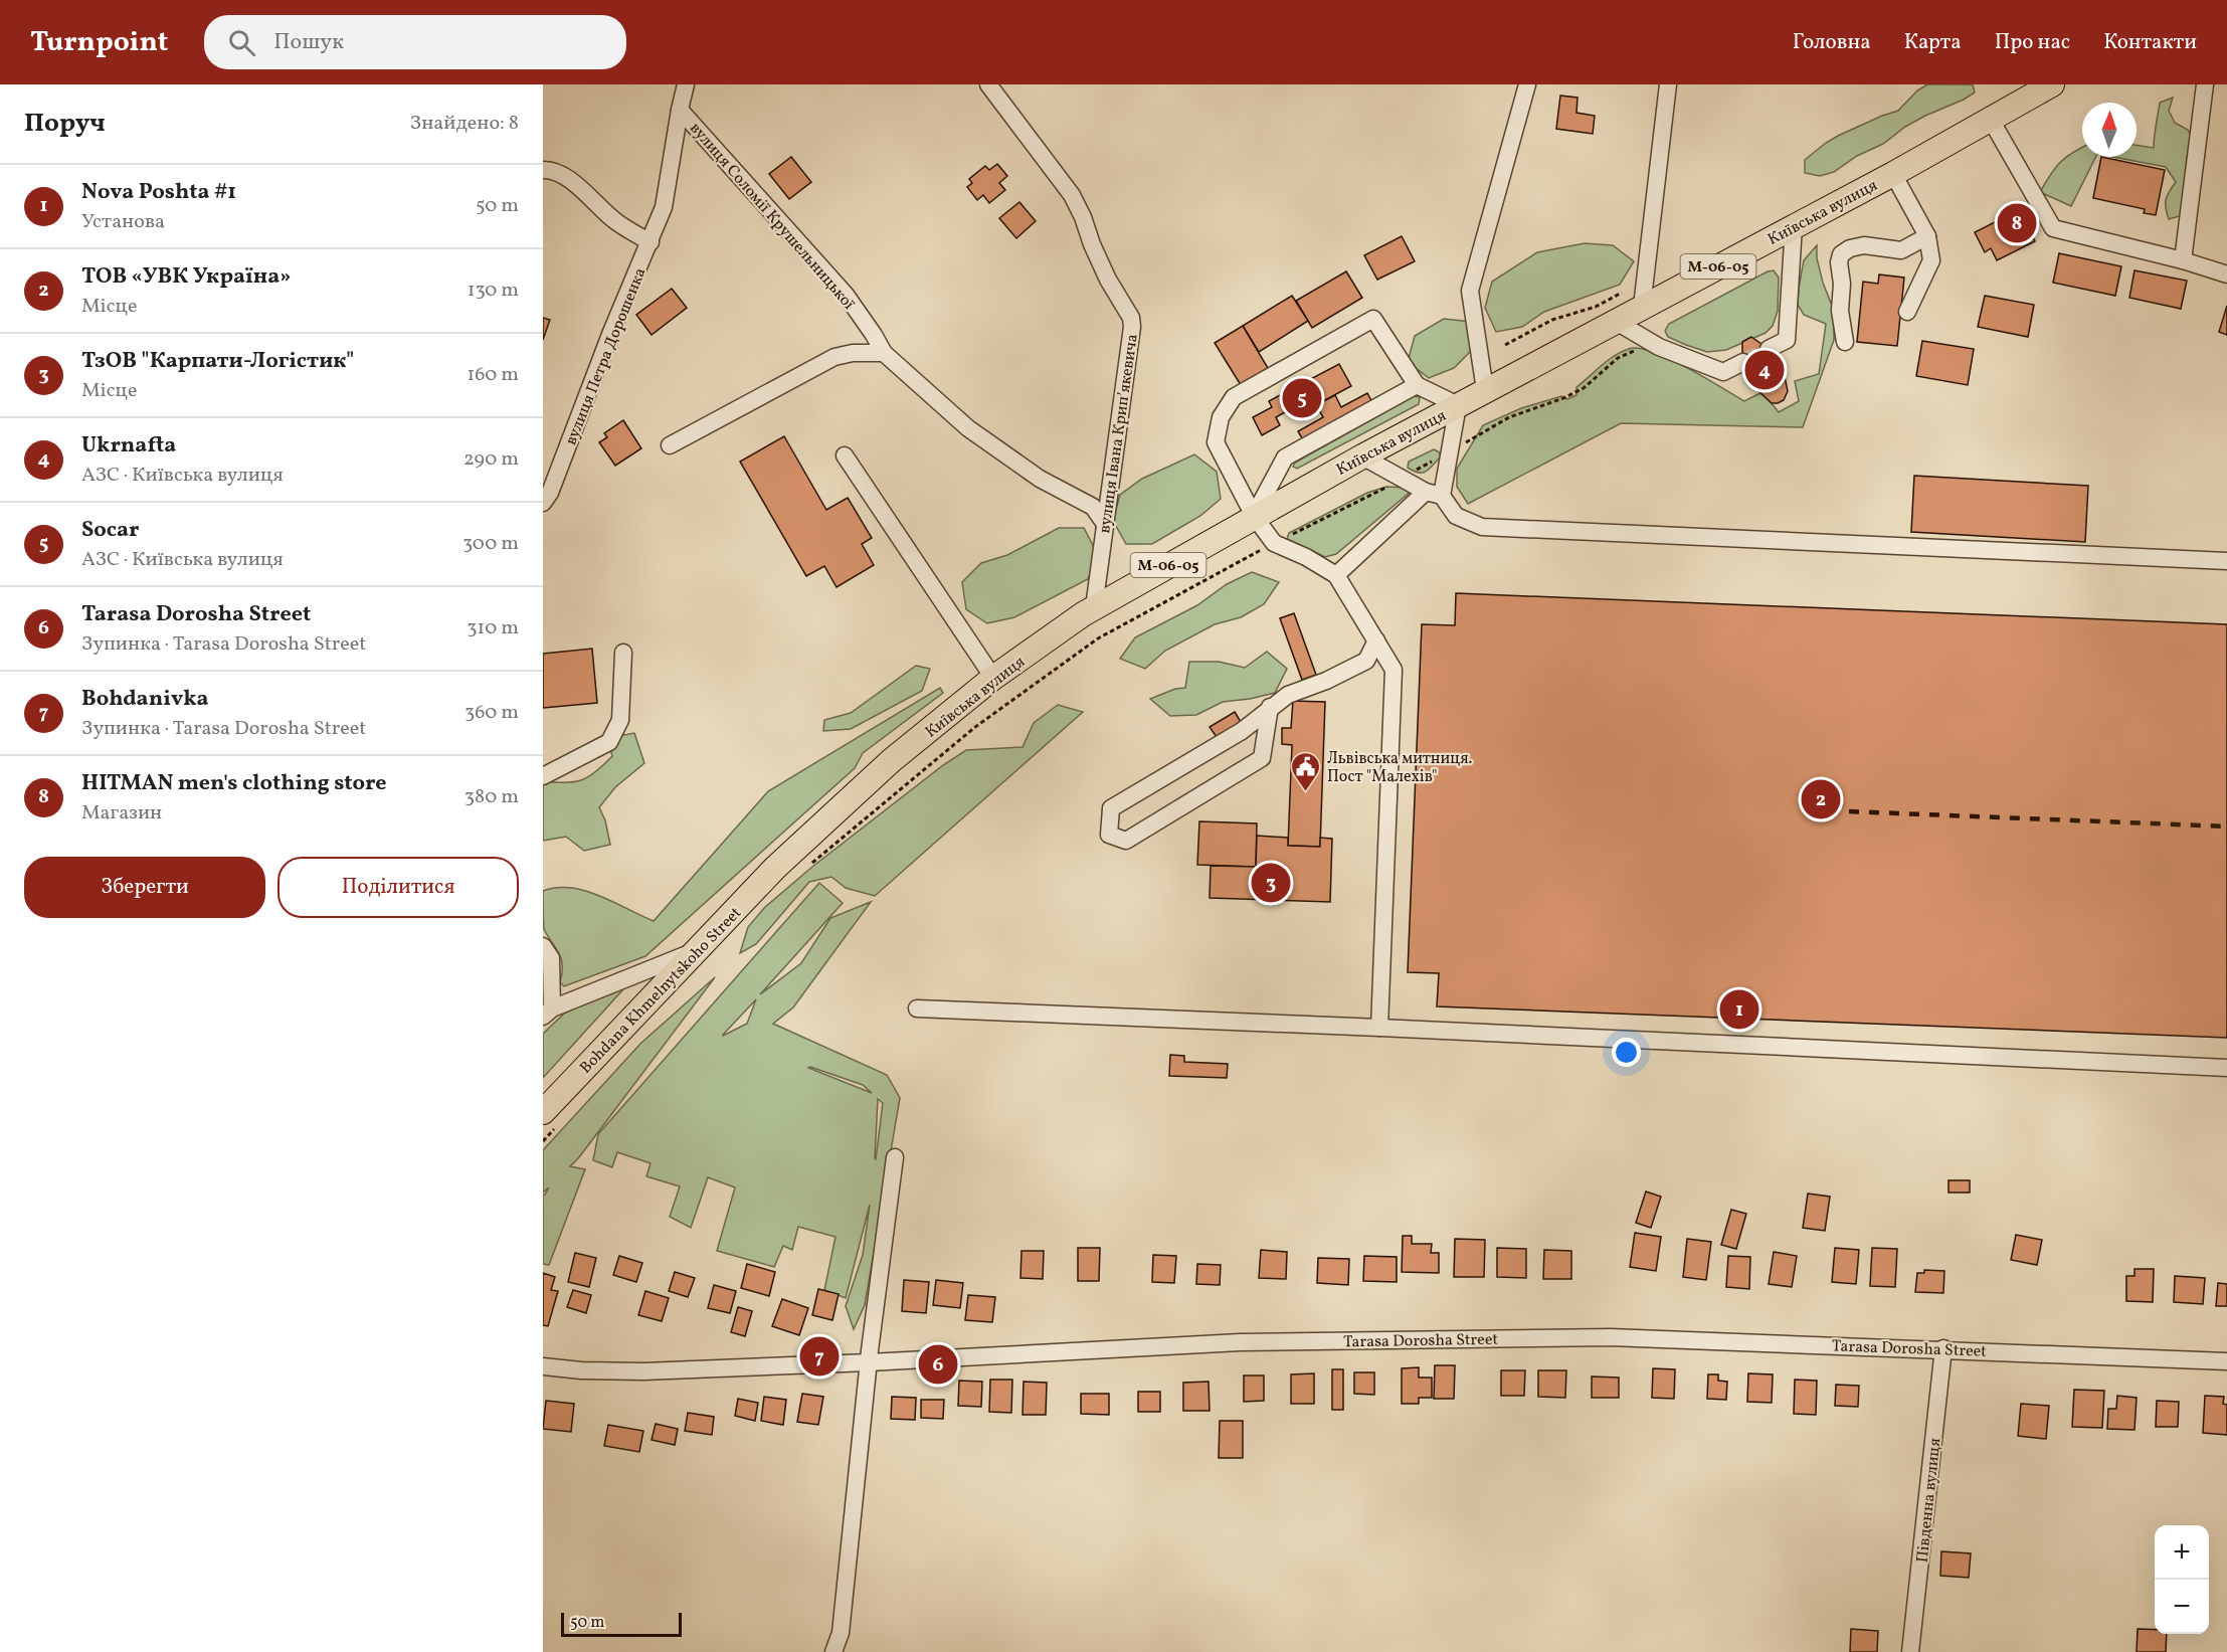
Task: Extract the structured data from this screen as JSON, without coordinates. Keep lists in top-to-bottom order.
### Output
{
  "streets": {
    "highway": ["Київська вулиця", "М-06-05", "Bohdana Khmelnytskoho Street"],
    "street": [
      "вулиця Соломії Крушельницької",
      "вулиця Петра Дорошенка",
      "вулиця Івана Крипʼякевича",
      "Tarasa Dorosha Street",
      "Південна вулиця"
    ]
  },
  "crossings": [
    ["Київська вулиця", "вулиця Івана Крипʼякевича"],
    ["Київська вулиця", "Bohdana Khmelnytskoho Street"],
    ["вулиця Соломії Крушельницької", "вулиця Петра Дорошенка"],
    ["вулиця Соломії Крушельницької", "вулиця Івана Крипʼякевича"],
    ["Tarasa Dorosha Street", "Південна вулиця"]
  ],
  "places": {
    "public building": ["Львівська митниця. Пост \"Малехів\""]
  },
  "scale_bar": "50 m",
  "north": "top",
  "page": {
    "header": "Turnpoint",
    "search": "Пошук",
    "nav": [
      "Головна",
      "Карта",
      "Про нас",
      "Контакти"
    ],
    "heading": ["Поруч", "Знайдено: 8"],
    "list": [
      {
        "mark": "1",
        "name": "Nova Poshta #1",
        "note": "Установа",
        "value": "50 m"
      },
      {
        "mark": "2",
        "name": "ТОВ «УВК Україна»",
        "note": "Місце",
        "value": "130 m"
      },
      {
        "mark": "3",
        "name": "ТзОВ \"Карпати-Логістик\"",
        "note": "Місце",
        "value": "160 m"
      },
      {
        "mark": "4",
        "name": "Ukrnafta",
        "note": "АЗС · Київська вулиця",
        "value": "290 m"
      },
      {
        "mark": "5",
        "name": "Socar",
        "note": "АЗС · Київська вулиця",
        "value": "300 m"
      },
      {
        "mark": "6",
        "name": "Tarasa Dorosha Street",
        "note": "Зупинка · Tarasa Dorosha Street",
        "value": "310 m"
      },
      {
        "mark": "7",
        "name": "Bohdanivka",
        "note": "Зупинка · Tarasa Dorosha Street",
        "value": "360 m"
      },
      {
        "mark": "8",
        "name": "HITMAN men's clothing store",
        "note": "Магазин",
        "value": "380 m"
      }
    ],
    "pins": [
      "8",
      "4",
      "5",
      "2",
      "3",
      "1",
      "7",
      "6"
    ],
    "buttons": ["Зберегти", "Поділитися"],
    "map_buttons": ["+", "−"],
    "scale": "50 m"
  }
}
